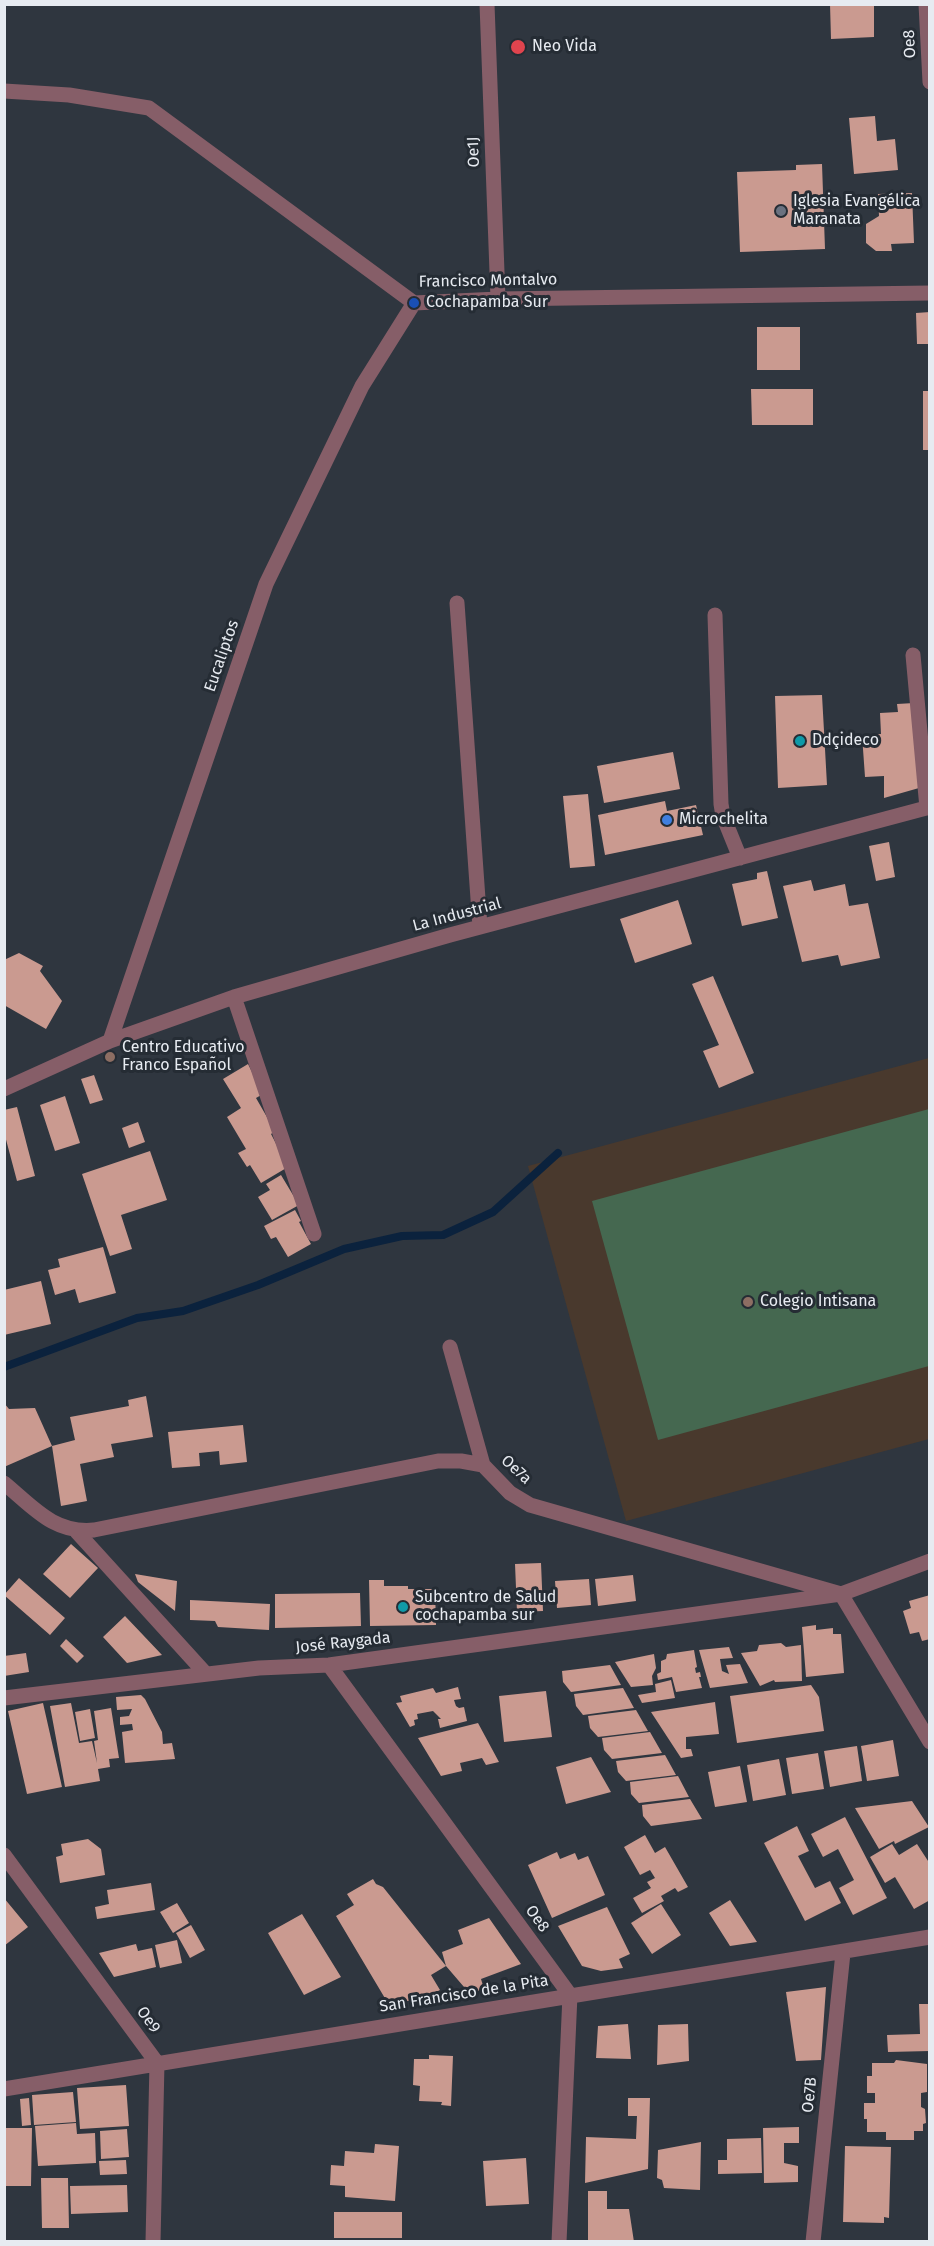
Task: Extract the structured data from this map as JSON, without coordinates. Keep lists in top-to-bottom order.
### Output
{
  "streets": {
    "street": [
      "Oe8",
      "Oe1J",
      "Francisco Montalvo",
      "Eucaliptos",
      "La Industrial",
      "Oe7a",
      "José Raygada",
      "San Francisco de la Pita",
      "Oe9",
      "Oe7B"
    ]
  },
  "crossings": [
    ["Oe8", "José Raygada"],
    ["Oe8", "San Francisco de la Pita"],
    ["Oe1J", "Francisco Montalvo"],
    ["Francisco Montalvo", "Eucaliptos"],
    ["Eucaliptos", "La Industrial"],
    ["Oe7a", "José Raygada"],
    ["San Francisco de la Pita", "Oe9"],
    ["San Francisco de la Pita", "Oe7B"]
  ],
  "places": [
    "Neo Vida",
    "Iglesia Evangélica Maranata",
    "Cochapamba Sur",
    "Ddçideco",
    "Microchelita",
    "Centro Educativo Franco Español",
    "Colegio Intisana",
    "Subcentro de Salud cochapamba sur"
  ]
}
